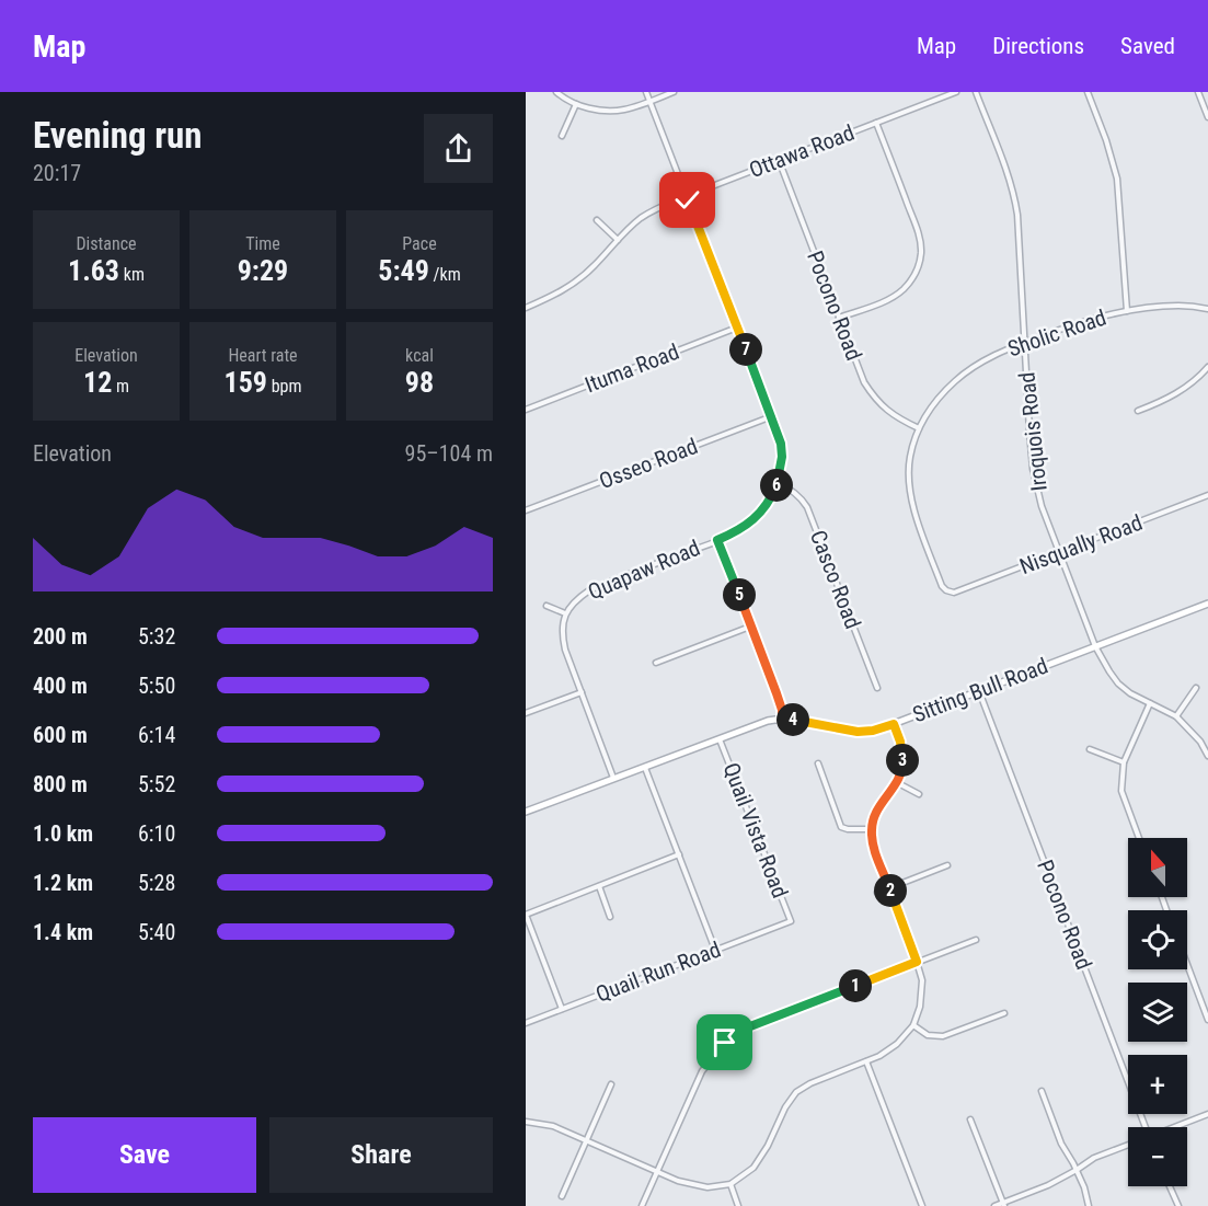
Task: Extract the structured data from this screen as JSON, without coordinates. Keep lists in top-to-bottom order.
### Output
{
  "streets": {
    "street": [
      "Ottawa Road",
      "Pocono Road",
      "Sholic Road",
      "Ituma Road",
      "Iroquois Road",
      "Osseo Road",
      "Nisqually Road",
      "Quapaw Road",
      "Casco Road",
      "Sitting Bull Road",
      "Quail Vista Road",
      "Quail Run Road"
    ]
  },
  "crossings": [
    ["Ottawa Road", "Pocono Road"],
    ["Ottawa Road", "Quapaw Road"],
    ["Pocono Road", "Sholic Road"],
    ["Pocono Road", "Sitting Bull Road"],
    ["Sholic Road", "Iroquois Road"],
    ["Sholic Road", "Nisqually Road"],
    ["Ituma Road", "Quapaw Road"],
    ["Iroquois Road", "Nisqually Road"],
    ["Iroquois Road", "Sitting Bull Road"],
    ["Osseo Road", "Quapaw Road"],
    ["Quapaw Road", "Casco Road"],
    ["Quapaw Road", "Sitting Bull Road"],
    ["Sitting Bull Road", "Quail Vista Road"],
    ["Quail Vista Road", "Quail Run Road"]
  ],
  "north": "top",
  "page": {
    "header": "Map",
    "nav": ["Map", "Directions", "Saved"],
    "heading": ["Evening run", "20:17"],
    "stats": [
      ["Distance", "1.63 km"],
      ["Time", "9:29"],
      ["Pace", "5:49 /km"],
      ["Elevation", "12 m"],
      ["Heart rate", "159 bpm"],
      ["kcal", "98"]
    ],
    "pins": [
      "7",
      "6",
      "5",
      "4",
      "3",
      "2",
      "1"
    ],
    "chart": ["Elevation", "95–104 m"],
    "list": [
      {
        "name": "200 m",
        "note": "5:32"
      },
      {
        "name": "400 m",
        "note": "5:50"
      },
      {
        "name": "600 m",
        "note": "6:14"
      },
      {
        "name": "800 m",
        "note": "5:52"
      },
      {
        "name": "1.0 km",
        "note": "6:10"
      },
      {
        "name": "1.2 km",
        "note": "5:28"
      },
      {
        "name": "1.4 km",
        "note": "5:40"
      }
    ],
    "map_buttons": ["+", "−"],
    "buttons": ["Save", "Share"]
  }
}
